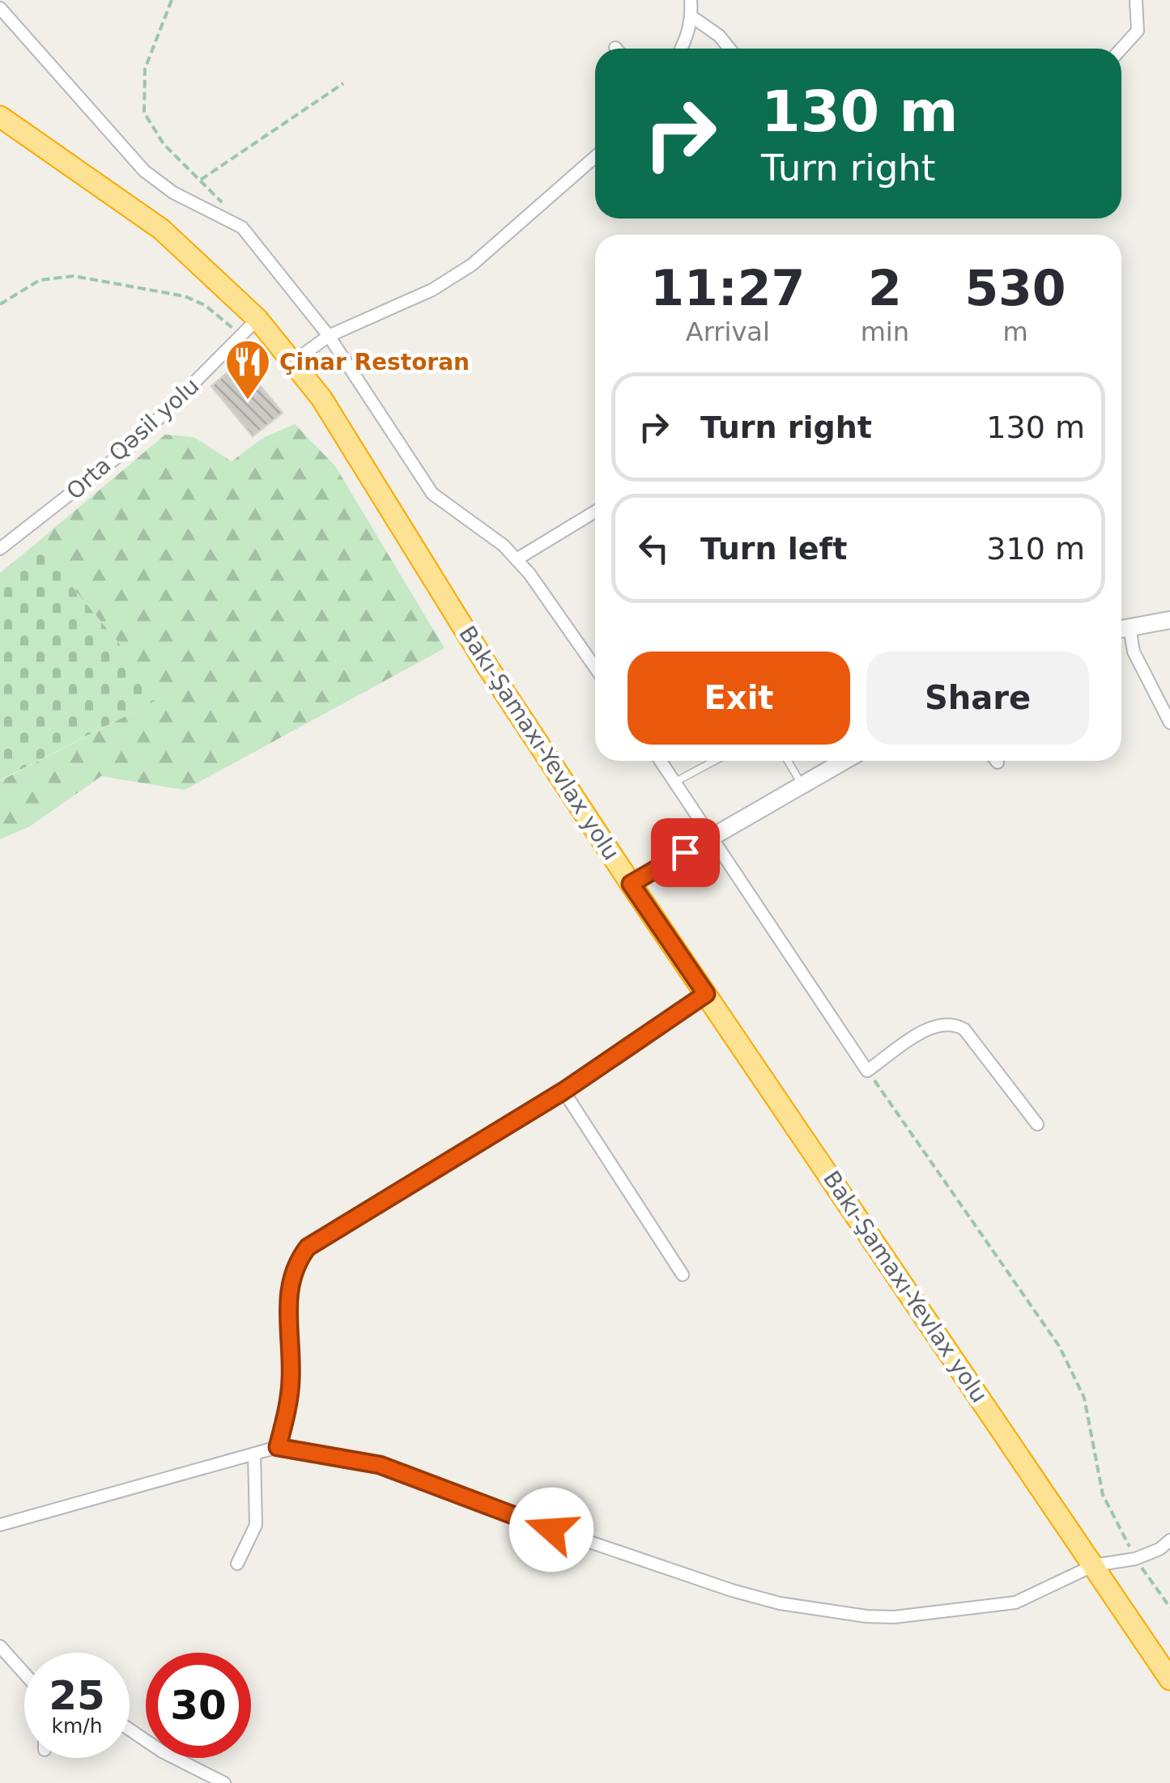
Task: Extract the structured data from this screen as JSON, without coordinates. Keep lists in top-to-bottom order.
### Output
{
  "streets": {
    "highway": ["Bakı-Şamaxı-Yevlax yolu"],
    "street": ["Orta Qəsil yolu"]
  },
  "crossings": [
    ["Orta Qəsil yolu", "Bakı-Şamaxı-Yevlax yolu"]
  ],
  "places": {
    "restaurant": ["Çinar Restoran"]
  },
  "page": {
    "turn": ["130 m", "Turn right"],
    "eta": [
      "11:27",
      "Arrival",
      "2",
      "min",
      "530",
      "m"
    ],
    "list": [
      {
        "name": "Turn right",
        "value": "130 m"
      },
      {
        "name": "Turn left",
        "value": "310 m"
      }
    ],
    "buttons": ["Exit", "Share"],
    "speed": "25 km/h",
    "limit": "30"
  }
}
